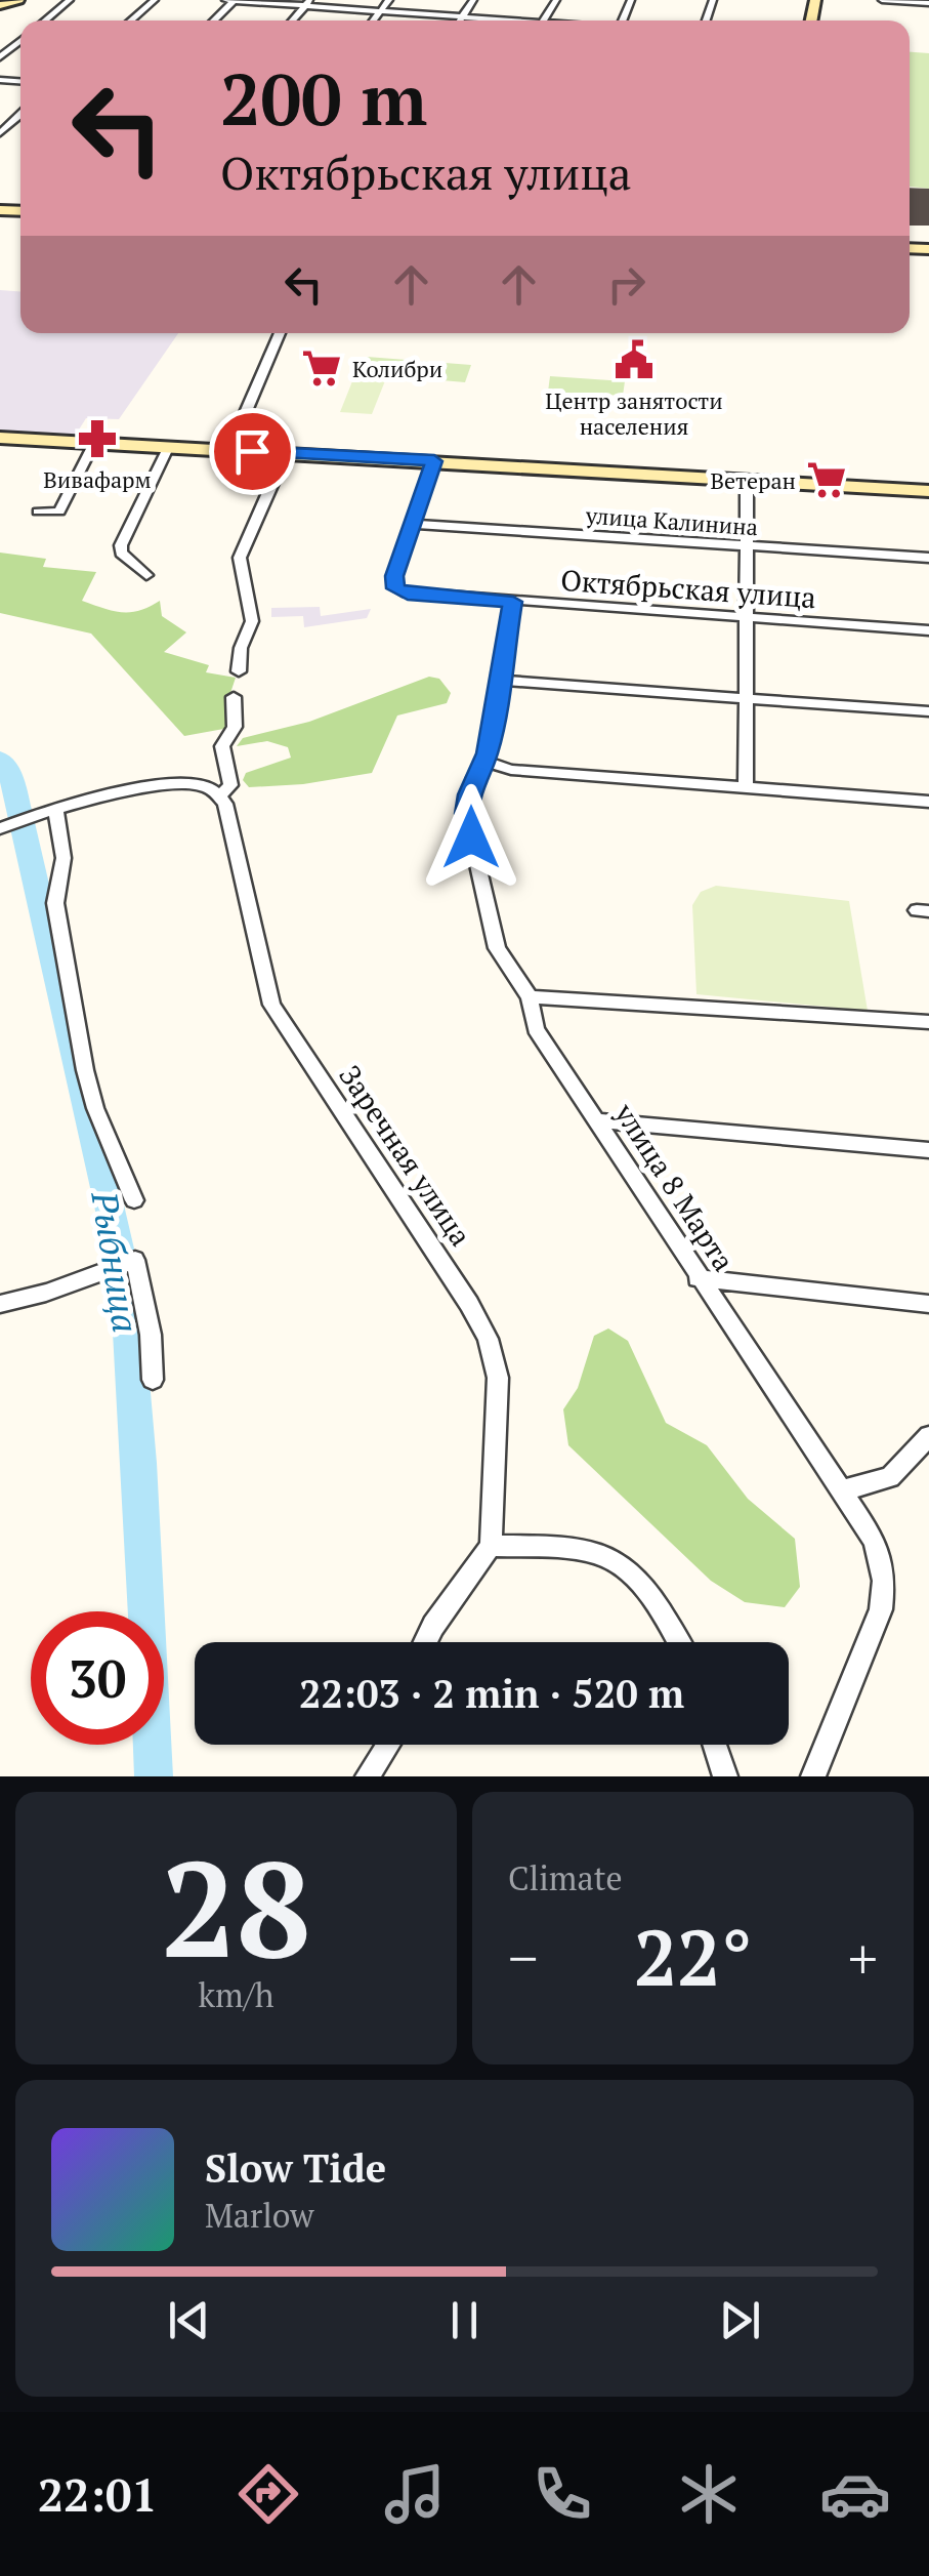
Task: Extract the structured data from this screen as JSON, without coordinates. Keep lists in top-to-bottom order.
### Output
{
  "streets": {
    "street": [
      "улица Калинина",
      "Октябрьская улица",
      "Заречная улица",
      "улица 8 Марта"
    ]
  },
  "crossings": [
    ["улица Калинина", "Октябрьская улица"],
    ["Октябрьская улица", "улица 8 Марта"]
  ],
  "water": ["Рыбница"],
  "places": {
    "public building": ["Центр занятости населения"],
    "supermarket": ["Колибри", "Ветеран"],
    "pharmacy": ["Вивафарм"]
  },
  "page": {
    "turn": ["200 m", "Октябрьская улица"],
    "limit": "30",
    "trip": "22:03 · 2 min · 520 m",
    "tile": [
      ["28", "km/h"],
      "Climate"
    ],
    "heat": ["−", "22°", "+"],
    "song": ["Slow Tide", "Marlow"],
    "tabs": "22:01"
  }
}
